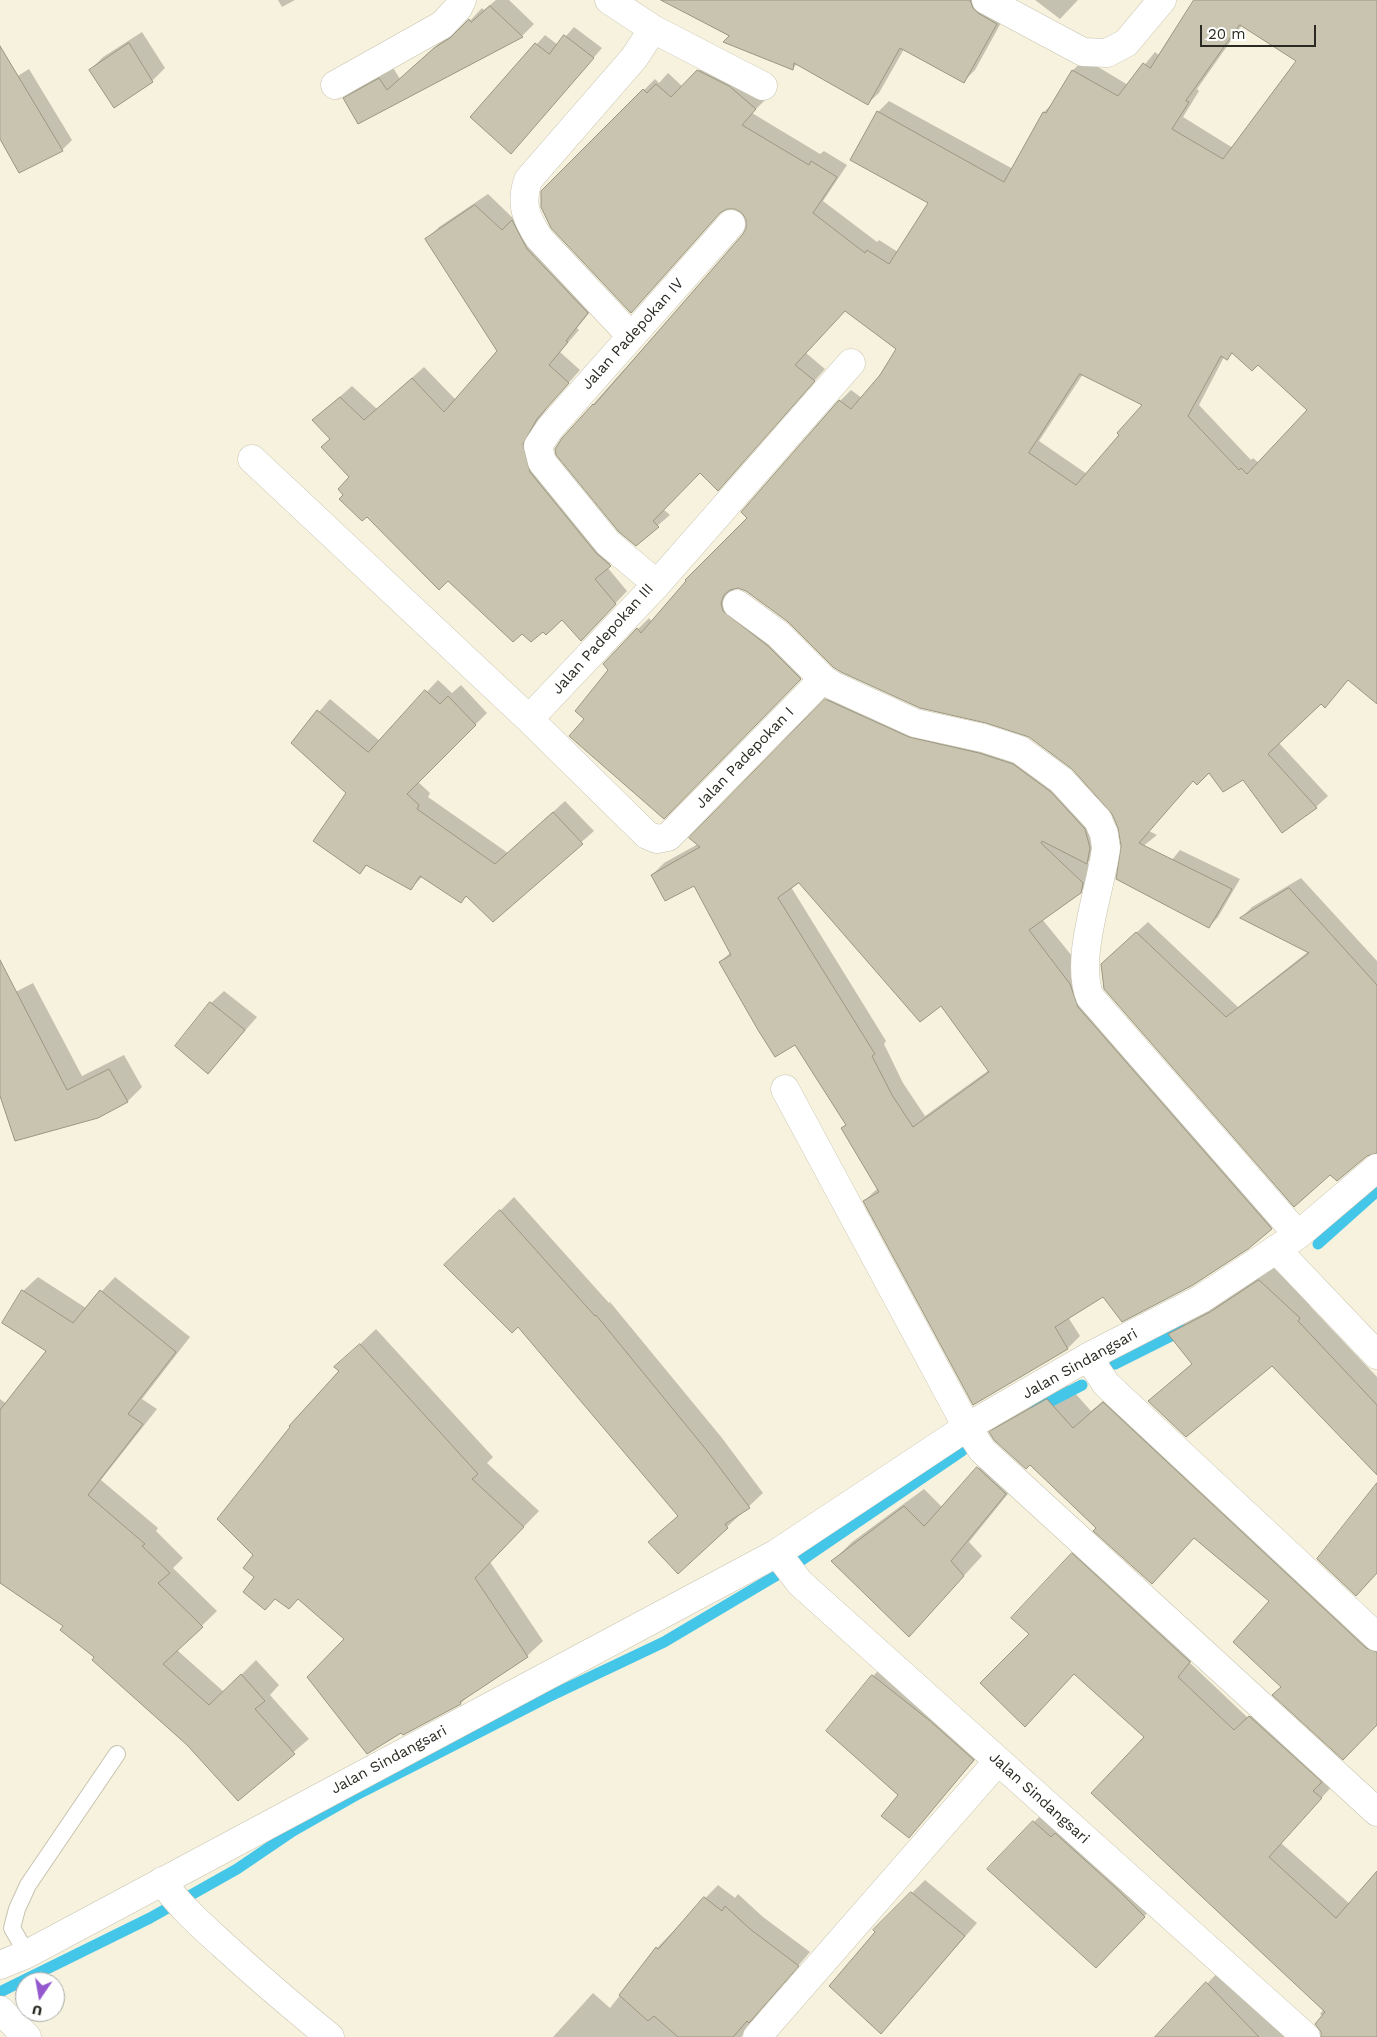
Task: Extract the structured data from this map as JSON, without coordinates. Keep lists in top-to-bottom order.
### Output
{
  "streets": {
    "street": [
      "Jalan Padepokan IV",
      "Jalan Padepokan III",
      "Jalan Padepokan I",
      "Jalan Sindangsari"
    ]
  },
  "crossings": [
    ["Jalan Padepokan IV", "Jalan Padepokan III"],
    ["Jalan Padepokan III", "Jalan Padepokan I"]
  ],
  "scale_bar": "20 m",
  "north": "bottom"
}
